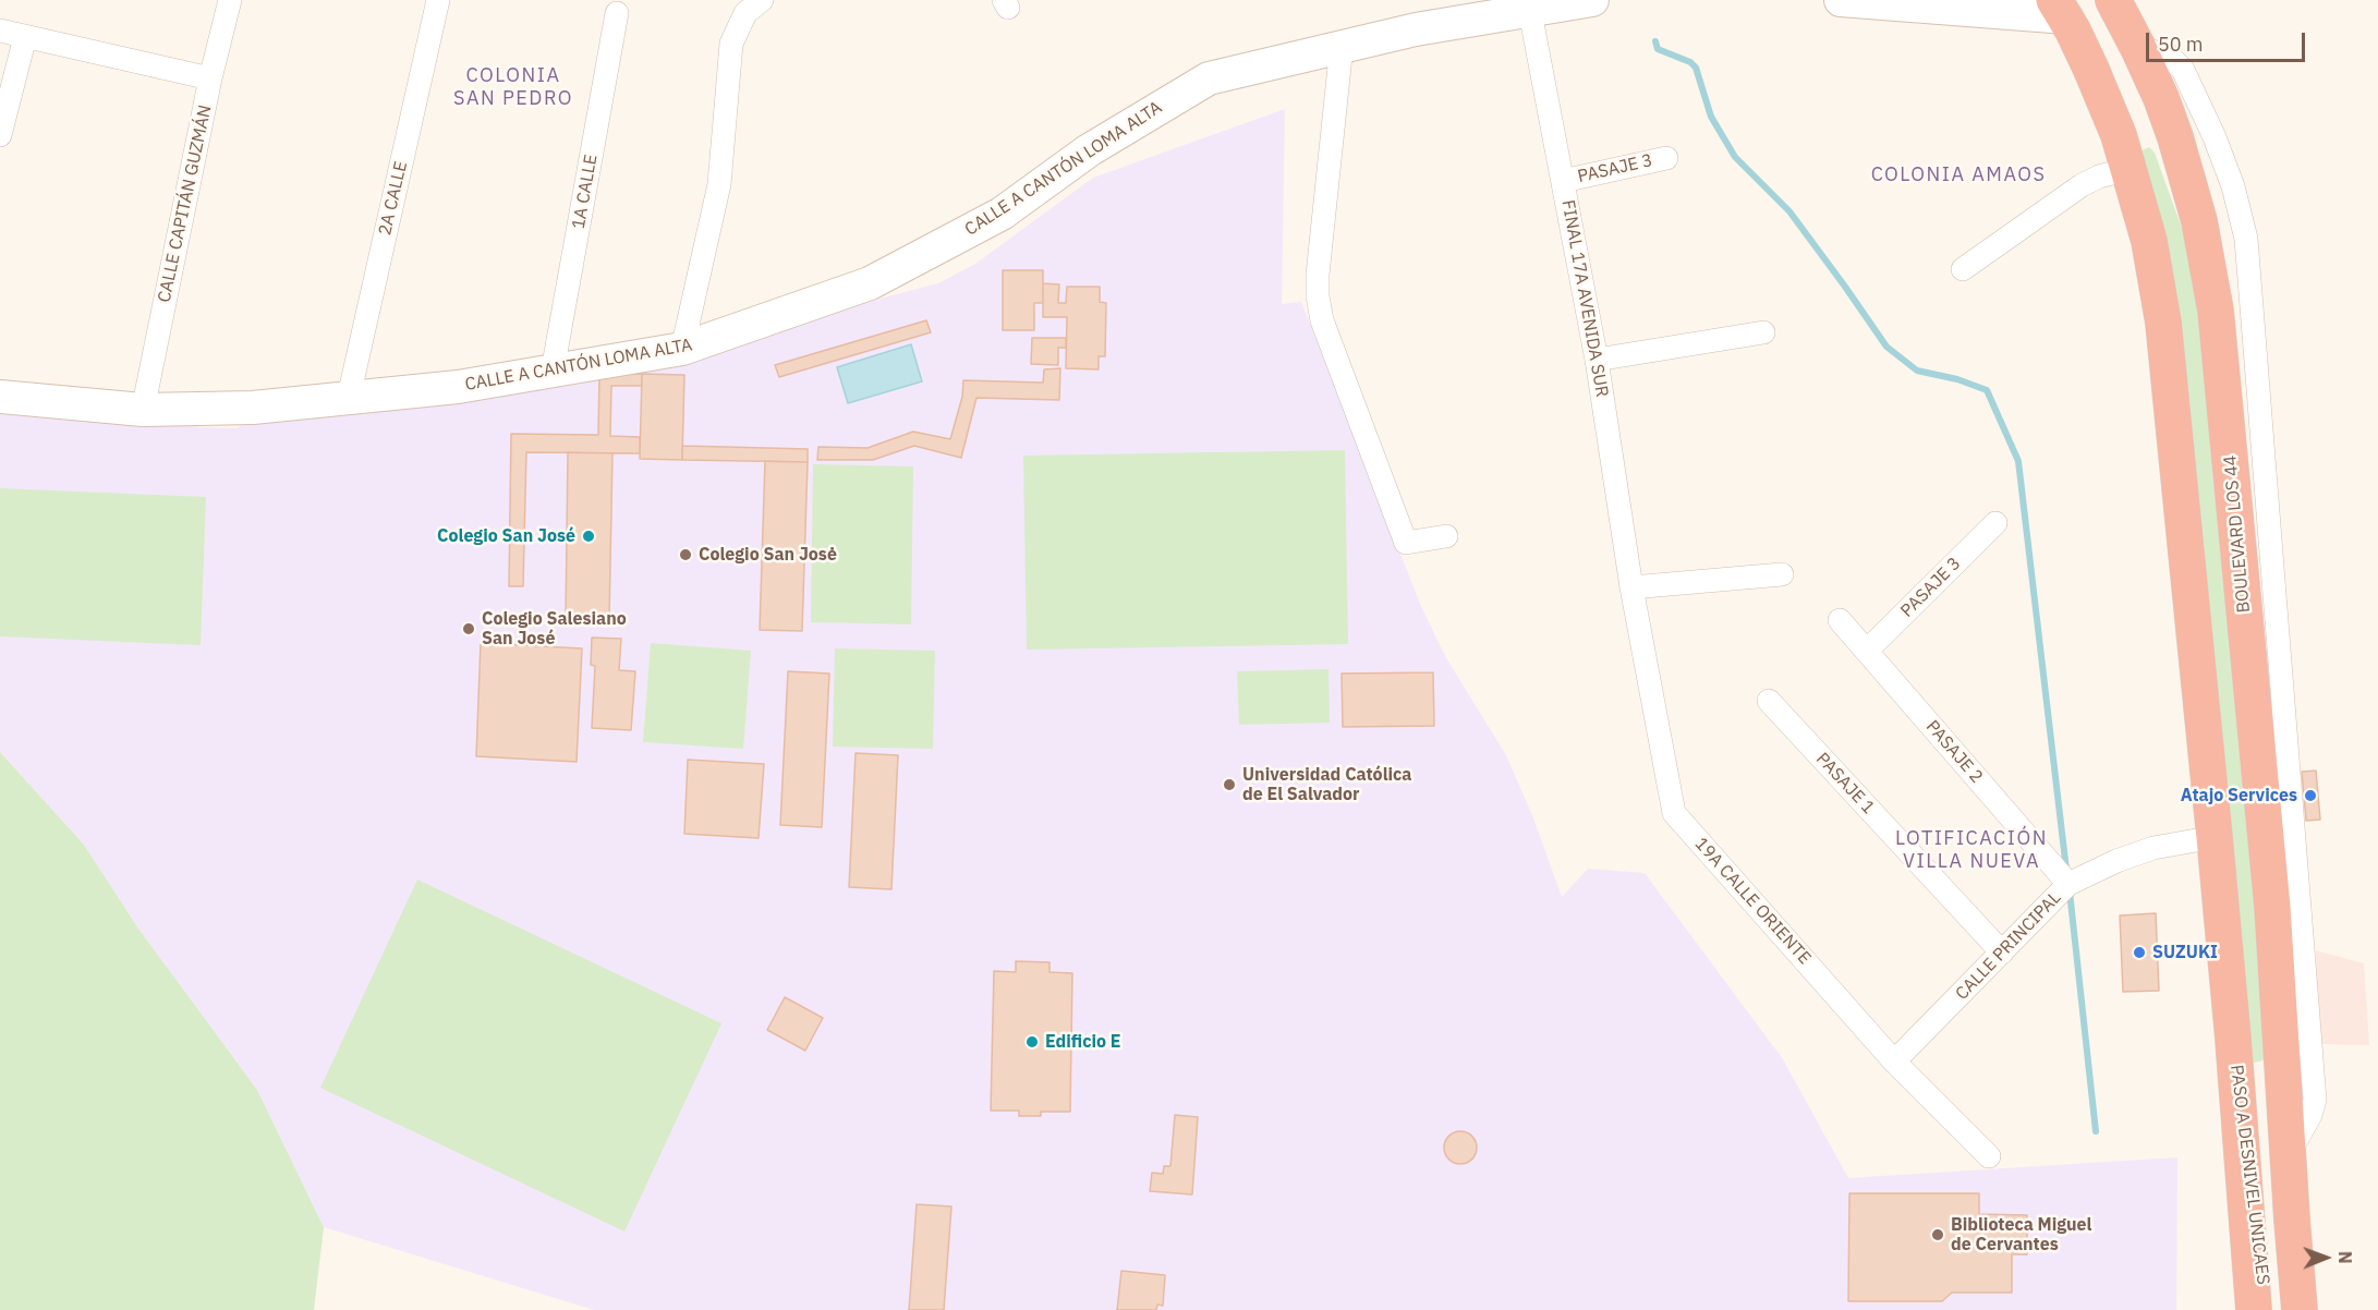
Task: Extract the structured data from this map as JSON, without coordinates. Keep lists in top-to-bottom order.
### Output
{
  "streets": {
    "highway": ["BOULEVARD LOS 44", "PASO A DESNIVEL UNICAES"],
    "street": [
      "CALLE A CANTÓN LOMA ALTA",
      "PASAJE 3",
      "1A CALLE",
      "2A CALLE",
      "CALLE CAPITÁN GUZMÁN",
      "FINAL 17A AVENIDA SUR",
      "PASAJE 2",
      "PASAJE 1",
      "19A CALLE ORIENTE",
      "CALLE PRINCIPAL"
    ]
  },
  "crossings": [
    ["CALLE A CANTÓN LOMA ALTA", "1A CALLE"],
    ["CALLE A CANTÓN LOMA ALTA", "2A CALLE"],
    ["CALLE A CANTÓN LOMA ALTA", "CALLE CAPITÁN GUZMÁN"],
    ["CALLE A CANTÓN LOMA ALTA", "FINAL 17A AVENIDA SUR"],
    ["PASAJE 3", "FINAL 17A AVENIDA SUR"],
    ["PASAJE 3", "PASAJE 2"],
    ["FINAL 17A AVENIDA SUR", "19A CALLE ORIENTE"],
    ["BOULEVARD LOS 44", "PASO A DESNIVEL UNICAES"],
    ["PASAJE 2", "CALLE PRINCIPAL"],
    ["PASAJE 1", "CALLE PRINCIPAL"],
    ["19A CALLE ORIENTE", "CALLE PRINCIPAL"]
  ],
  "districts": ["COLONIA SAN PEDRO", "COLONIA AMAOS", "LOTIFICACIÓN VILLA NUEVA"],
  "places": [
    "Colegio San José",
    "Colegio San Josė",
    "Colegio Salesiano San José",
    "Universidad Católica de El Salvador",
    "Atajo Services",
    "SUZUKI",
    "Edificio E",
    "Biblioteca Miguel de Cervantes"
  ],
  "scale_bar": "50 m",
  "north": "right"
}
